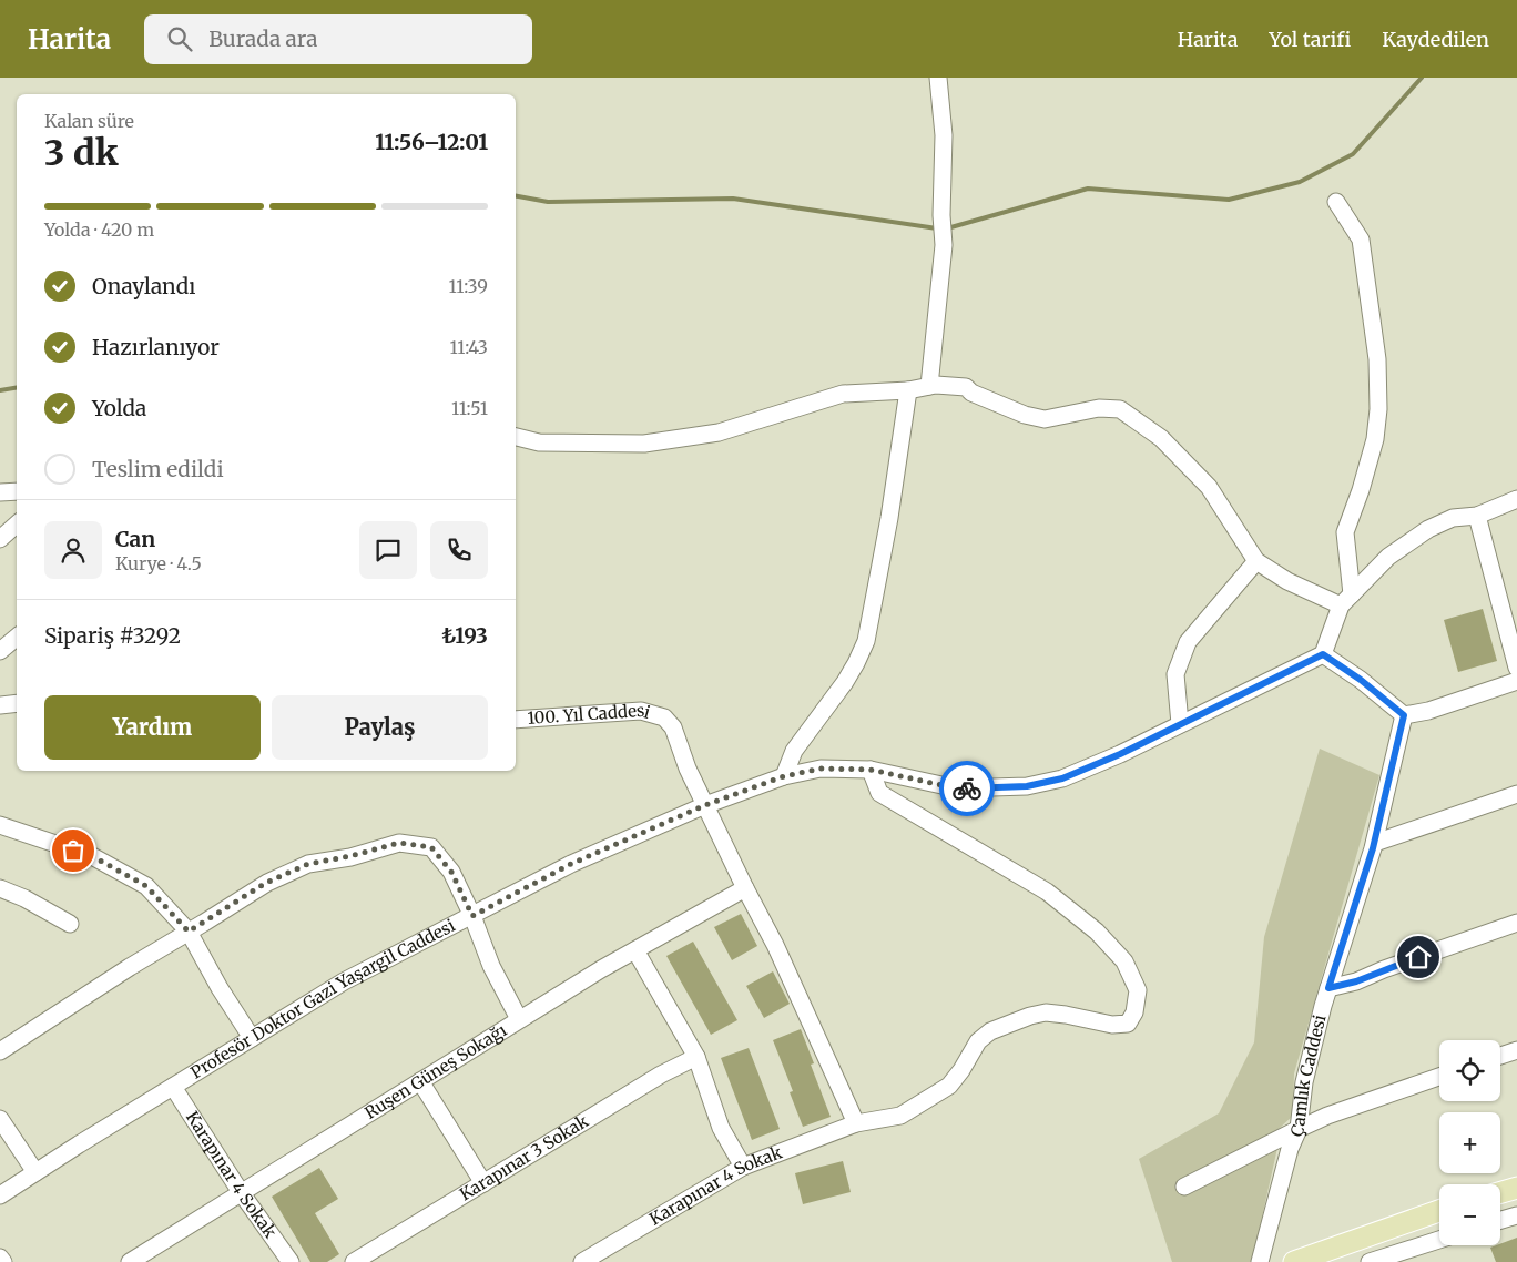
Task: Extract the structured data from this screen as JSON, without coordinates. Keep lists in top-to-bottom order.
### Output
{
  "streets": {
    "street": [
      "100. Yıl Caddesi",
      "Profesör Doktor Gazi Yaşargil Caddesi",
      "Ruşen Güneş Sokağı",
      "Çamlık Caddesi",
      "Karapınar 3 Sokak",
      "Karapınar 4 Sokak"
    ]
  },
  "crossings": [
    ["100. Yıl Caddesi", "Profesör Doktor Gazi Yaşargil Caddesi"],
    ["100. Yıl Caddesi", "Ruşen Güneş Sokağı"],
    ["100. Yıl Caddesi", "Karapınar 4 Sokak"],
    ["Profesör Doktor Gazi Yaşargil Caddesi", "Karapınar 4 Sokak"],
    ["Ruşen Güneş Sokağı", "Karapınar 4 Sokak"]
  ],
  "page": {
    "header": "Harita",
    "search": "Burada ara",
    "nav": ["Harita", "Yol tarifi", "Kaydedilen"],
    "heading": ["3 dk", "Kalan süre", "11:56–12:01"],
    "panel": [
      "Can",
      "Kurye · 4.5",
      "Sipariş #3292",
      "₺193"
    ],
    "bar": "Yolda · 420 m",
    "list": [
      ["Onaylandı", "11:39"],
      ["Hazırlanıyor", "11:43"],
      ["Yolda", "11:51"],
      "Teslim edildi"
    ],
    "buttons": ["Yardım", "Paylaş"],
    "map_buttons": ["+", "−"]
  }
}
